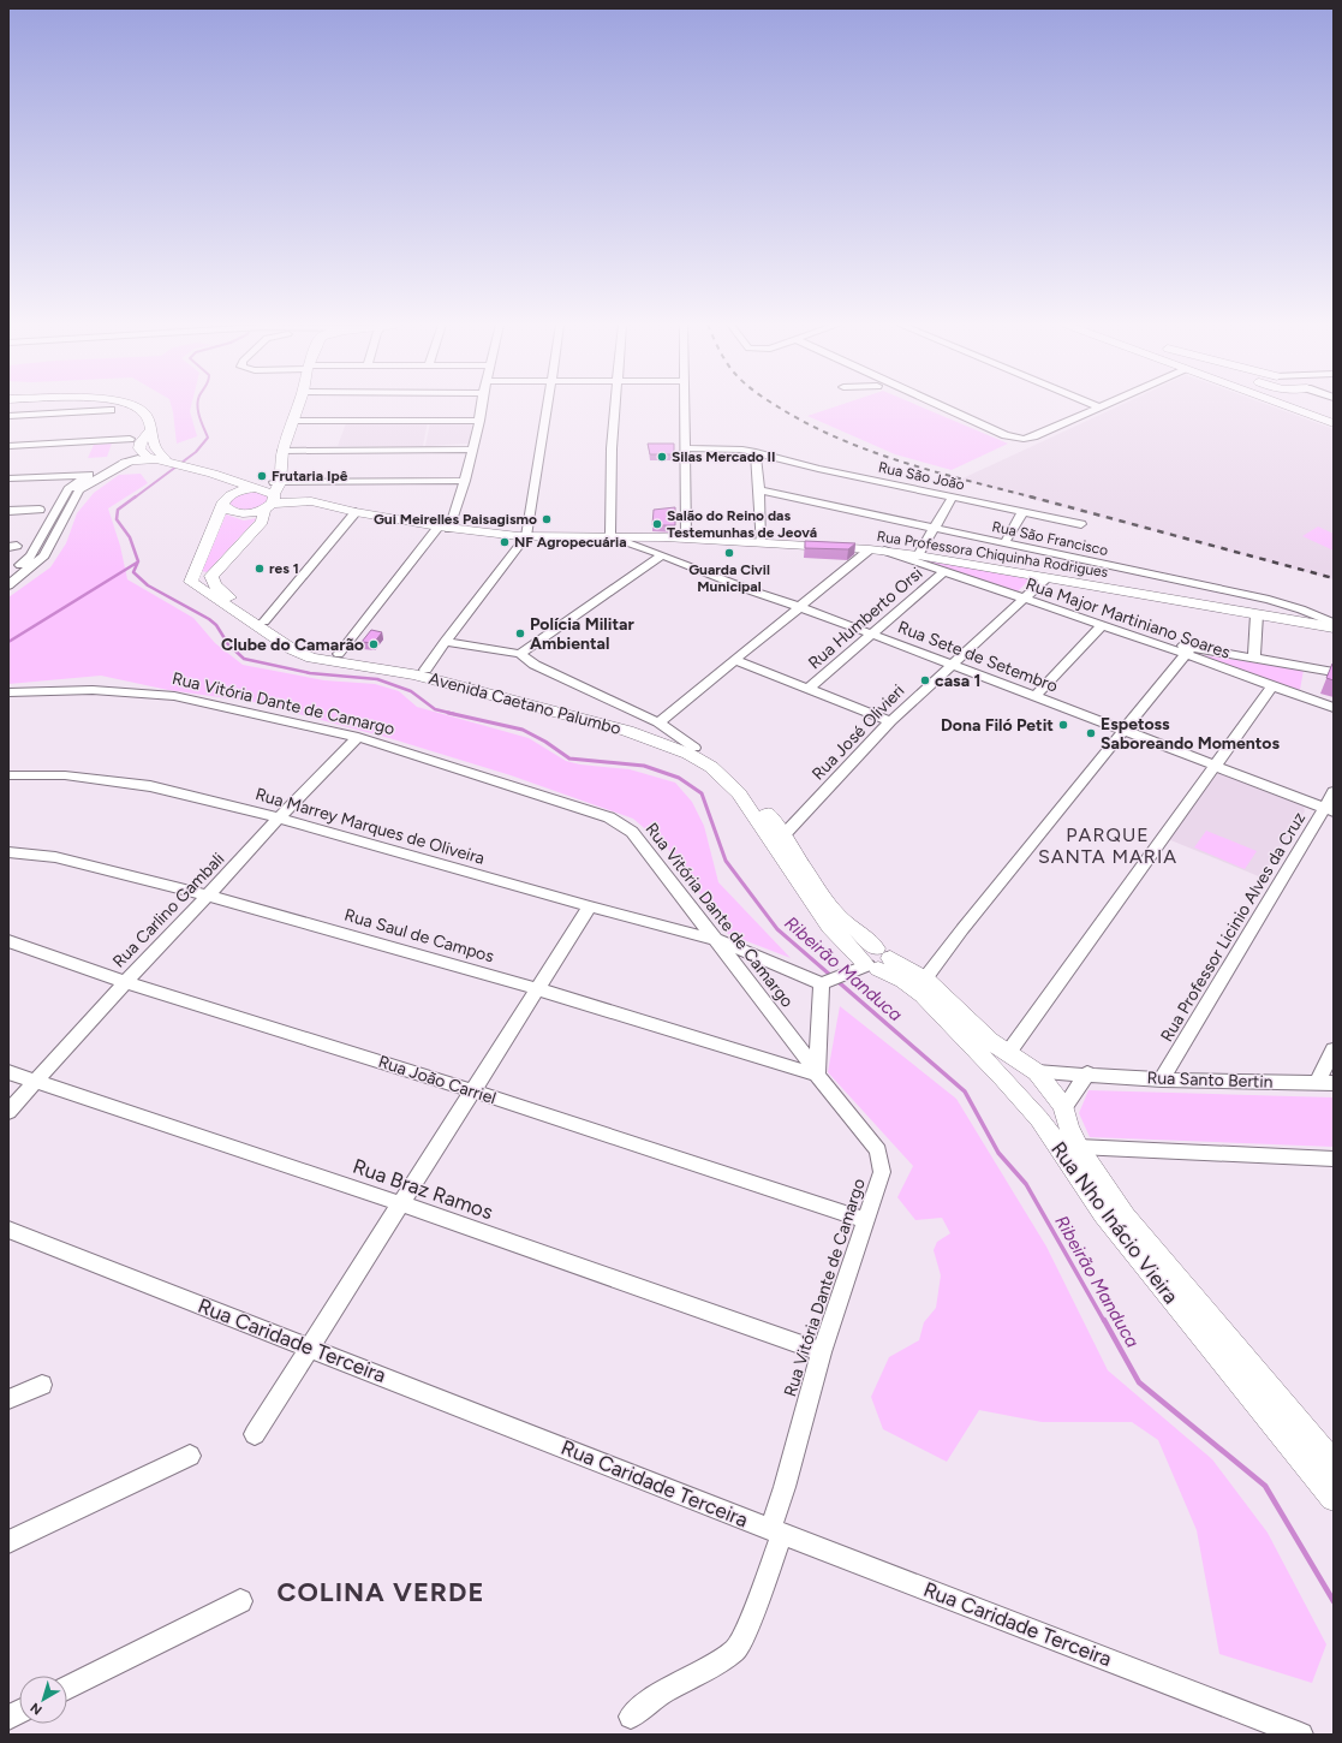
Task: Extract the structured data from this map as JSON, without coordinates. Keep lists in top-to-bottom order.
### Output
{
  "streets": {
    "main road": ["Rua Professora Chiquinha Rodrigues", "Avenida Caetano Palumbo", "Rua Nho Inácio Vieira"],
    "street": [
      "Rua São João",
      "Rua São Francisco",
      "Rua Humberto Orsi",
      "Rua Major Martiniano Soares",
      "Rua Sete de Setembro",
      "Rua Vitória Dante de Camargo",
      "Rua José Olivieri",
      "Rua Marrey Marques de Oliveira",
      "Rua Carlino Gambali",
      "Rua Professor Licinio Alves da Cruz",
      "Rua Saul de Campos",
      "Rua João Carriel",
      "Rua Santo Bertin",
      "Rua Braz Ramos",
      "Rua Caridade Terceira"
    ]
  },
  "crossings": [
    ["Rua Professora Chiquinha Rodrigues", "Rua Major Martiniano Soares"],
    ["Rua Professora Chiquinha Rodrigues", "Rua Sete de Setembro"],
    ["Rua Professora Chiquinha Rodrigues", "Avenida Caetano Palumbo"],
    ["Rua Professora Chiquinha Rodrigues", "Rua José Olivieri"],
    ["Rua Humberto Orsi", "Rua Major Martiniano Soares"],
    ["Rua Humberto Orsi", "Rua Sete de Setembro"],
    ["Rua Major Martiniano Soares", "Rua José Olivieri"],
    ["Rua Sete de Setembro", "Rua José Olivieri"],
    ["Rua Sete de Setembro", "Rua Professor Licinio Alves da Cruz"],
    ["Rua Vitória Dante de Camargo", "Rua Marrey Marques de Oliveira"],
    ["Rua Vitória Dante de Camargo", "Rua Carlino Gambali"],
    ["Rua Vitória Dante de Camargo", "Rua Saul de Campos"],
    ["Rua Vitória Dante de Camargo", "Rua João Carriel"],
    ["Rua Vitória Dante de Camargo", "Rua Braz Ramos"],
    ["Rua Vitória Dante de Camargo", "Rua Caridade Terceira"],
    ["Avenida Caetano Palumbo", "Rua José Olivieri"],
    ["Avenida Caetano Palumbo", "Rua Nho Inácio Vieira"],
    ["Rua Marrey Marques de Oliveira", "Rua Carlino Gambali"],
    ["Rua Carlino Gambali", "Rua Saul de Campos"],
    ["Rua Carlino Gambali", "Rua João Carriel"],
    ["Rua Carlino Gambali", "Rua Braz Ramos"],
    ["Rua Professor Licinio Alves da Cruz", "Rua Santo Bertin"],
    ["Rua Santo Bertin", "Rua Nho Inácio Vieira"]
  ],
  "districts": ["PARQUE SANTA MARIA", "COLINA VERDE"],
  "water": ["Ribeirão Manduca"],
  "places": [
    "Silas Mercado II",
    "Frutaria Ipê",
    "Gui Meirelles Paisagismo",
    "Salão do Reino das Testemunhas de Jeová",
    "NF Agropecuária",
    "Guarda Civil Municipal",
    "res 1",
    "Polícia Militar Ambiental",
    "Clube do Camarão",
    "casa 1",
    "Dona Filó Petit",
    "Espetoss Saboreando Momentos"
  ],
  "north": "bottom left"
}
